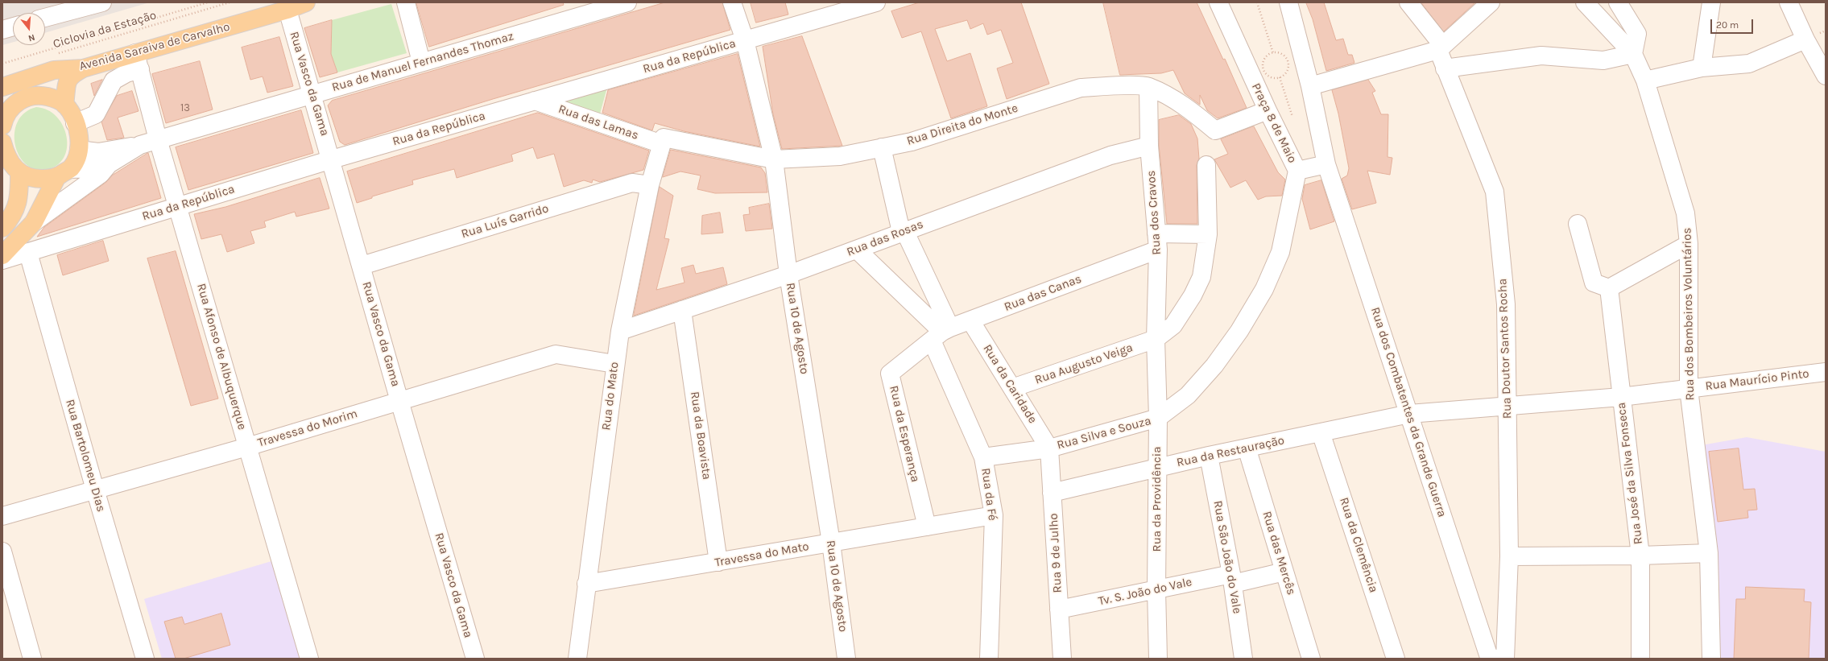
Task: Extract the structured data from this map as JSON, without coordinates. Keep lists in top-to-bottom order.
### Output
{
  "streets": {
    "main road": ["Avenida Saraiva de Carvalho"],
    "street": [
      "Rua da República",
      "Rua de Manuel Fernandes Thomaz",
      "Rua Vasco da Gama",
      "Rua das Lamas",
      "Praça 8 de Maio",
      "Rua Direita do Monte",
      "Rua dos Cravos",
      "Rua Luís Garrido",
      "Rua das Rosas",
      "Rua das Canas",
      "Rua dos Bombeiros Voluntários",
      "Rua 10 de Agosto",
      "Rua Doutor Santos Rocha",
      "Rua Afonso de Albuquerque",
      "Rua Augusto Veiga",
      "Rua Maurício Pinto",
      "Rua da Caridade",
      "Rua do Mato",
      "Rua dos Combatentes da Grande Guerra",
      "Travessa do Morim",
      "Rua Silva e Souza",
      "Rua da Esperança",
      "Rua da Boavista",
      "Rua da Restauração",
      "Rua Bartolomeu Dias",
      "Rua José da Silva Fonseca",
      "Rua da Fé",
      "Rua da Providência",
      "Rua da Clemência",
      "Rua 9 de Julho",
      "Rua das Mercês",
      "Travessa do Mato",
      "Rua São João do Vale",
      "Tv. S. João do Vale"
    ],
    "path": ["Ciclovia da Estação"]
  },
  "crossings": [
    ["Avenida Saraiva de Carvalho", "Rua Vasco da Gama"],
    ["Avenida Saraiva de Carvalho", "Rua Afonso de Albuquerque"],
    ["Rua da República", "Rua Vasco da Gama"],
    ["Rua da República", "Rua das Lamas"],
    ["Rua da República", "Rua 10 de Agosto"],
    ["Rua da República", "Rua Afonso de Albuquerque"],
    ["Rua da República", "Rua Bartolomeu Dias"],
    ["Rua de Manuel Fernandes Thomaz", "Rua Vasco da Gama"],
    ["Rua de Manuel Fernandes Thomaz", "Rua Afonso de Albuquerque"],
    ["Rua Vasco da Gama", "Rua Luís Garrido"],
    ["Rua Vasco da Gama", "Travessa do Morim"],
    ["Rua das Lamas", "Rua Direita do Monte"],
    ["Rua das Lamas", "Rua 10 de Agosto"],
    ["Rua das Lamas", "Rua do Mato"],
    ["Praça 8 de Maio", "Rua dos Combatentes da Grande Guerra"],
    ["Rua Direita do Monte", "Rua dos Cravos"],
    ["Rua Direita do Monte", "Rua 10 de Agosto"],
    ["Rua Direita do Monte", "Rua da Fé"],
    ["Rua dos Cravos", "Rua das Rosas"],
    ["Rua dos Cravos", "Rua das Canas"],
    ["Rua dos Cravos", "Rua Augusto Veiga"],
    ["Rua dos Cravos", "Rua da Providência"],
    ["Rua Luís Garrido", "Rua do Mato"],
    ["Rua das Rosas", "Rua 10 de Agosto"],
    ["Rua das Rosas", "Rua do Mato"],
    ["Rua das Rosas", "Rua da Boavista"],
    ["Rua das Rosas", "Rua da Fé"],
    ["Rua das Canas", "Rua da Caridade"],
    ["Rua das Canas", "Rua da Esperança"],
    ["Rua das Canas", "Rua da Fé"],
    ["Rua dos Bombeiros Voluntários", "Rua Maurício Pinto"],
    ["Rua 10 de Agosto", "Travessa do Mato"],
    ["Rua Doutor Santos Rocha", "Rua Maurício Pinto"],
    ["Rua Doutor Santos Rocha", "Rua da Restauração"],
    ["Rua Afonso de Albuquerque", "Travessa do Morim"],
    ["Rua Augusto Veiga", "Rua da Caridade"],
    ["Rua Augusto Veiga", "Rua da Providência"],
    ["Rua Maurício Pinto", "Rua da Restauração"],
    ["Rua Maurício Pinto", "Rua José da Silva Fonseca"],
    ["Rua da Caridade", "Rua Silva e Souza"],
    ["Rua da Caridade", "Rua 9 de Julho"],
    ["Rua do Mato", "Travessa do Morim"],
    ["Rua do Mato", "Travessa do Mato"],
    ["Rua dos Combatentes da Grande Guerra", "Rua da Restauração"],
    ["Travessa do Morim", "Rua Bartolomeu Dias"],
    ["Rua Silva e Souza", "Rua da Fé"],
    ["Rua Silva e Souza", "Rua da Providência"],
    ["Rua Silva e Souza", "Rua 9 de Julho"],
    ["Rua da Esperança", "Rua da Fé"],
    ["Rua da Esperança", "Travessa do Mato"],
    ["Rua da Boavista", "Travessa do Mato"],
    ["Rua da Restauração", "Rua da Providência"],
    ["Rua da Restauração", "Rua da Clemência"],
    ["Rua da Restauração", "Rua 9 de Julho"],
    ["Rua da Restauração", "Rua das Mercês"],
    ["Rua da Restauração", "Rua São João do Vale"],
    ["Rua da Fé", "Travessa do Mato"],
    ["Rua da Providência", "Tv. S. João do Vale"],
    ["Rua 9 de Julho", "Tv. S. João do Vale"],
    ["Rua das Mercês", "Tv. S. João do Vale"],
    ["Rua São João do Vale", "Tv. S. João do Vale"]
  ],
  "house_numbers": ["13"],
  "scale_bar": "20 m",
  "north": "bottom"
}
